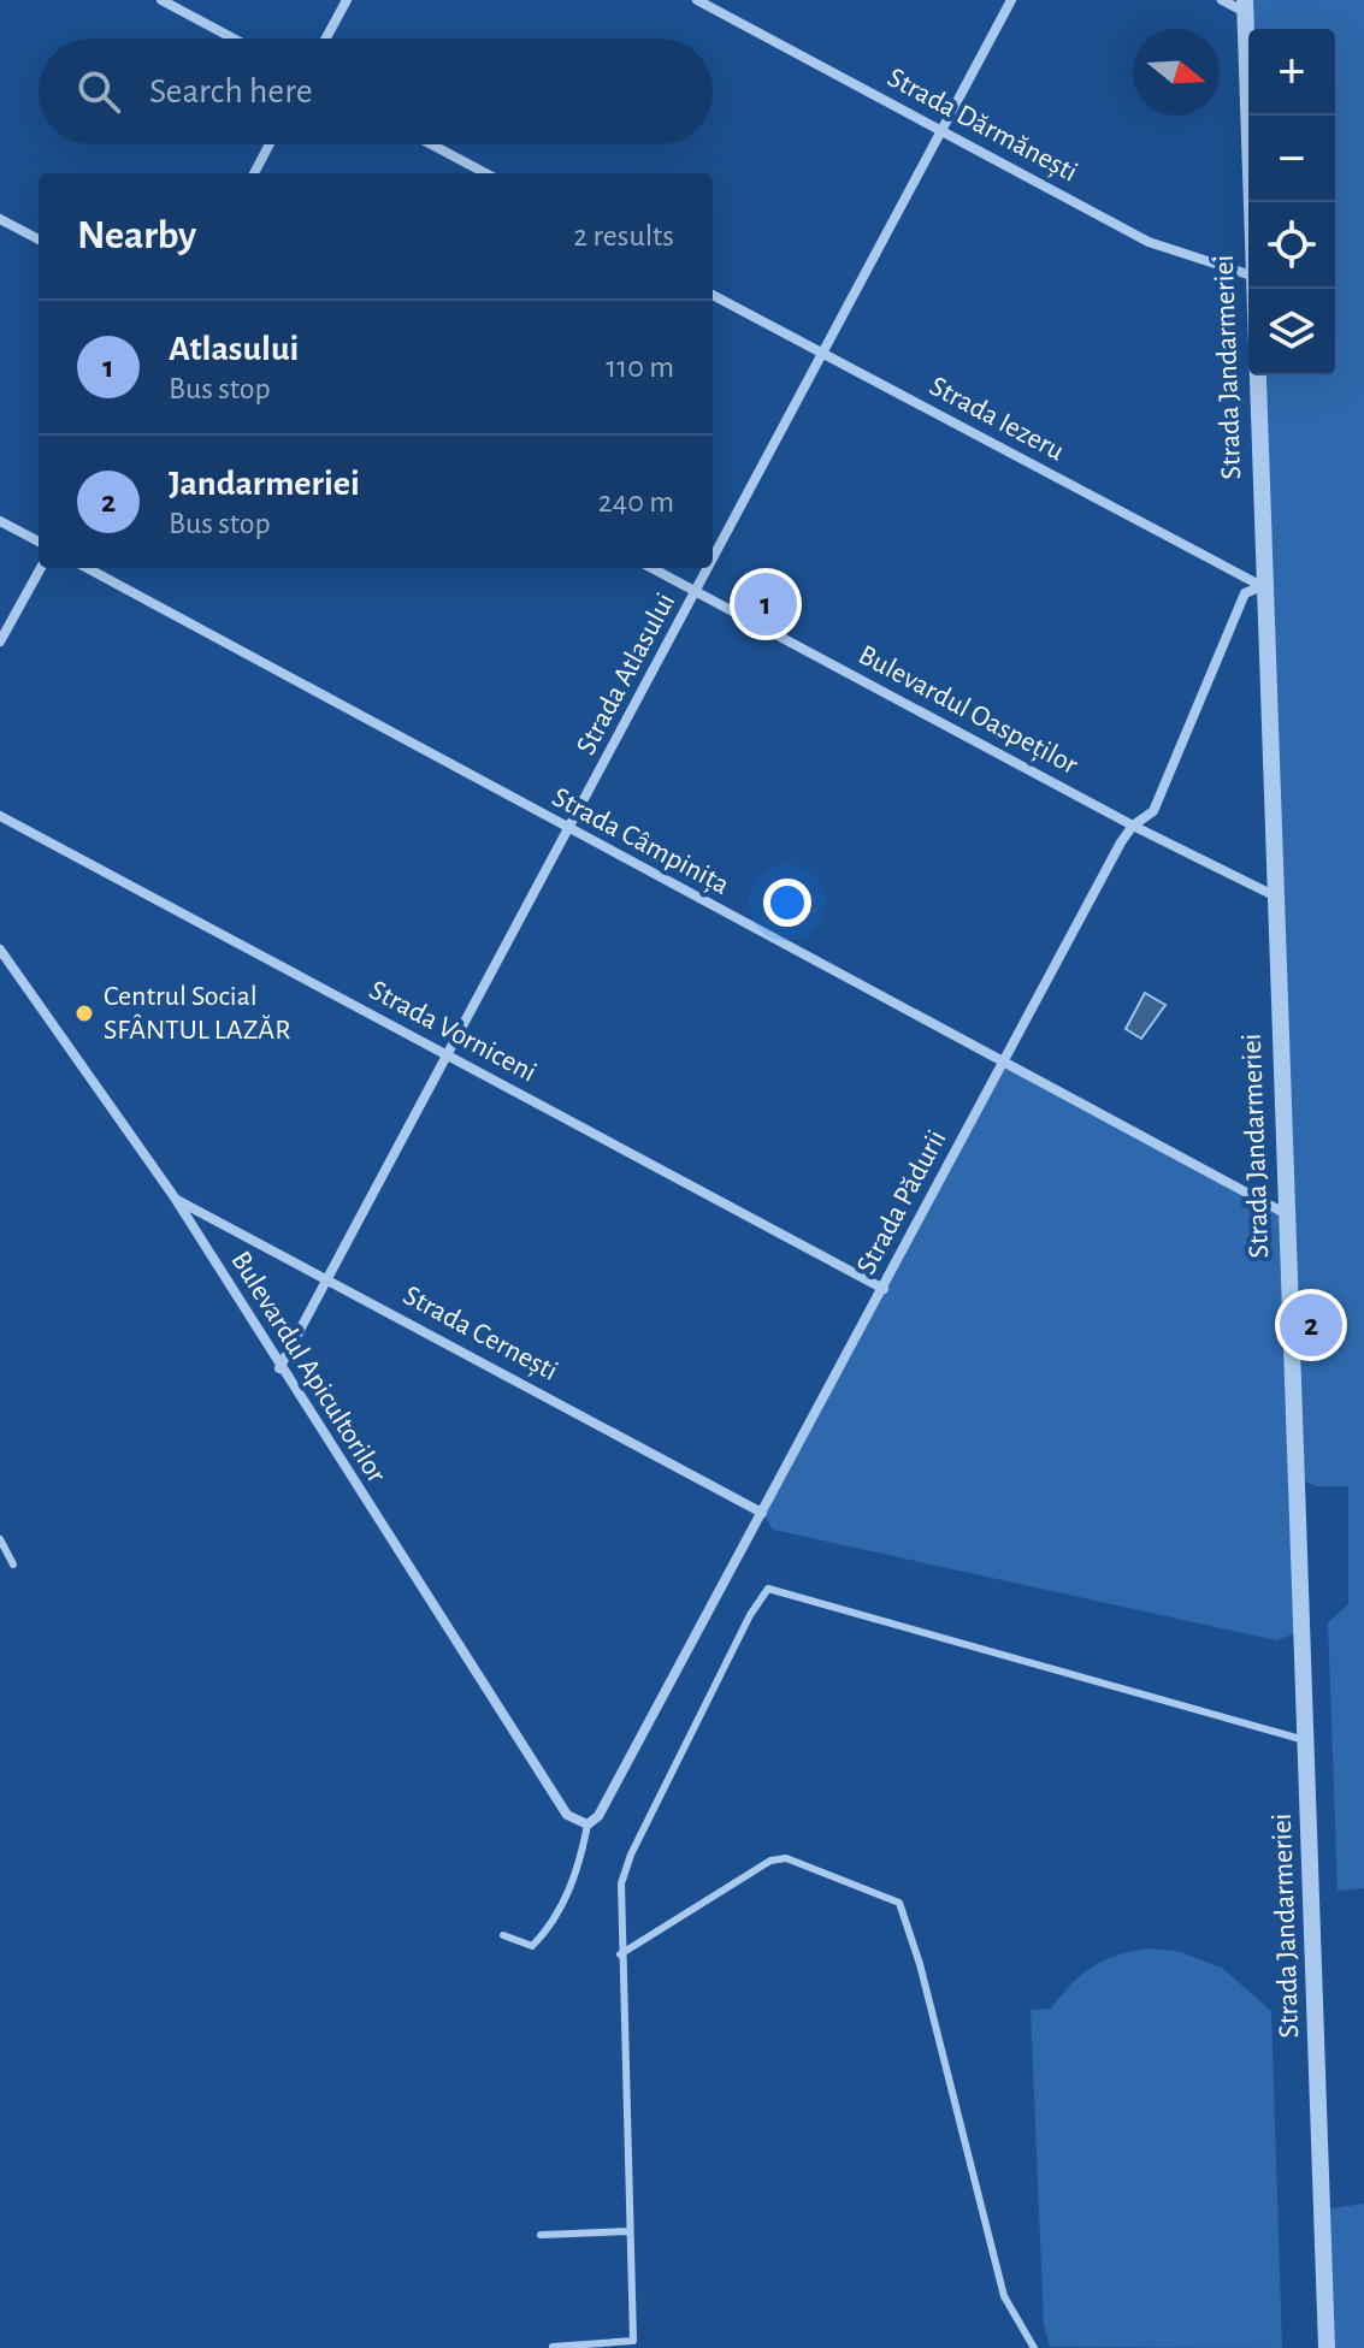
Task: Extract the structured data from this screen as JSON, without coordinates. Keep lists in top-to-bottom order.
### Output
{
  "streets": {
    "street": [
      "Strada Dărmănești",
      "Strada Jandarmeriei",
      "Strada Iezeru",
      "Strada Atlasului",
      "Bulevardul Oaspeților",
      "Strada Câmpinița",
      "Strada Vorniceni",
      "Strada Pădurii",
      "Strada Cernești",
      "Bulevardul Apicultorilor"
    ]
  },
  "crossings": [
    ["Strada Dărmănești", "Strada Atlasului"],
    ["Strada Jandarmeriei", "Strada Iezeru"],
    ["Strada Jandarmeriei", "Bulevardul Oaspeților"],
    ["Strada Jandarmeriei", "Strada Câmpinița"],
    ["Strada Jandarmeriei", "Strada Pădurii"],
    ["Strada Iezeru", "Strada Atlasului"],
    ["Strada Iezeru", "Strada Pădurii"],
    ["Strada Atlasului", "Bulevardul Oaspeților"],
    ["Strada Atlasului", "Strada Câmpinița"],
    ["Strada Atlasului", "Strada Vorniceni"],
    ["Strada Atlasului", "Strada Cernești"],
    ["Strada Atlasului", "Bulevardul Apicultorilor"],
    ["Bulevardul Oaspeților", "Strada Pădurii"],
    ["Strada Câmpinița", "Strada Pădurii"],
    ["Strada Vorniceni", "Strada Pădurii"],
    ["Strada Pădurii", "Strada Cernești"],
    ["Strada Pădurii", "Bulevardul Apicultorilor"],
    ["Strada Cernești", "Bulevardul Apicultorilor"]
  ],
  "places": ["Centrul Social SFÂNTUL LAZĂR"],
  "north": "right",
  "page": {
    "map_buttons": ["+", "−"],
    "search": "Search here",
    "heading": ["Nearby", "2 results"],
    "list": [
      {
        "mark": "1",
        "name": "Atlasului",
        "note": "Bus stop",
        "value": "110 m"
      },
      {
        "mark": "2",
        "name": "Jandarmeriei",
        "note": "Bus stop",
        "value": "240 m"
      }
    ],
    "pins": ["1", "2"]
  }
}
